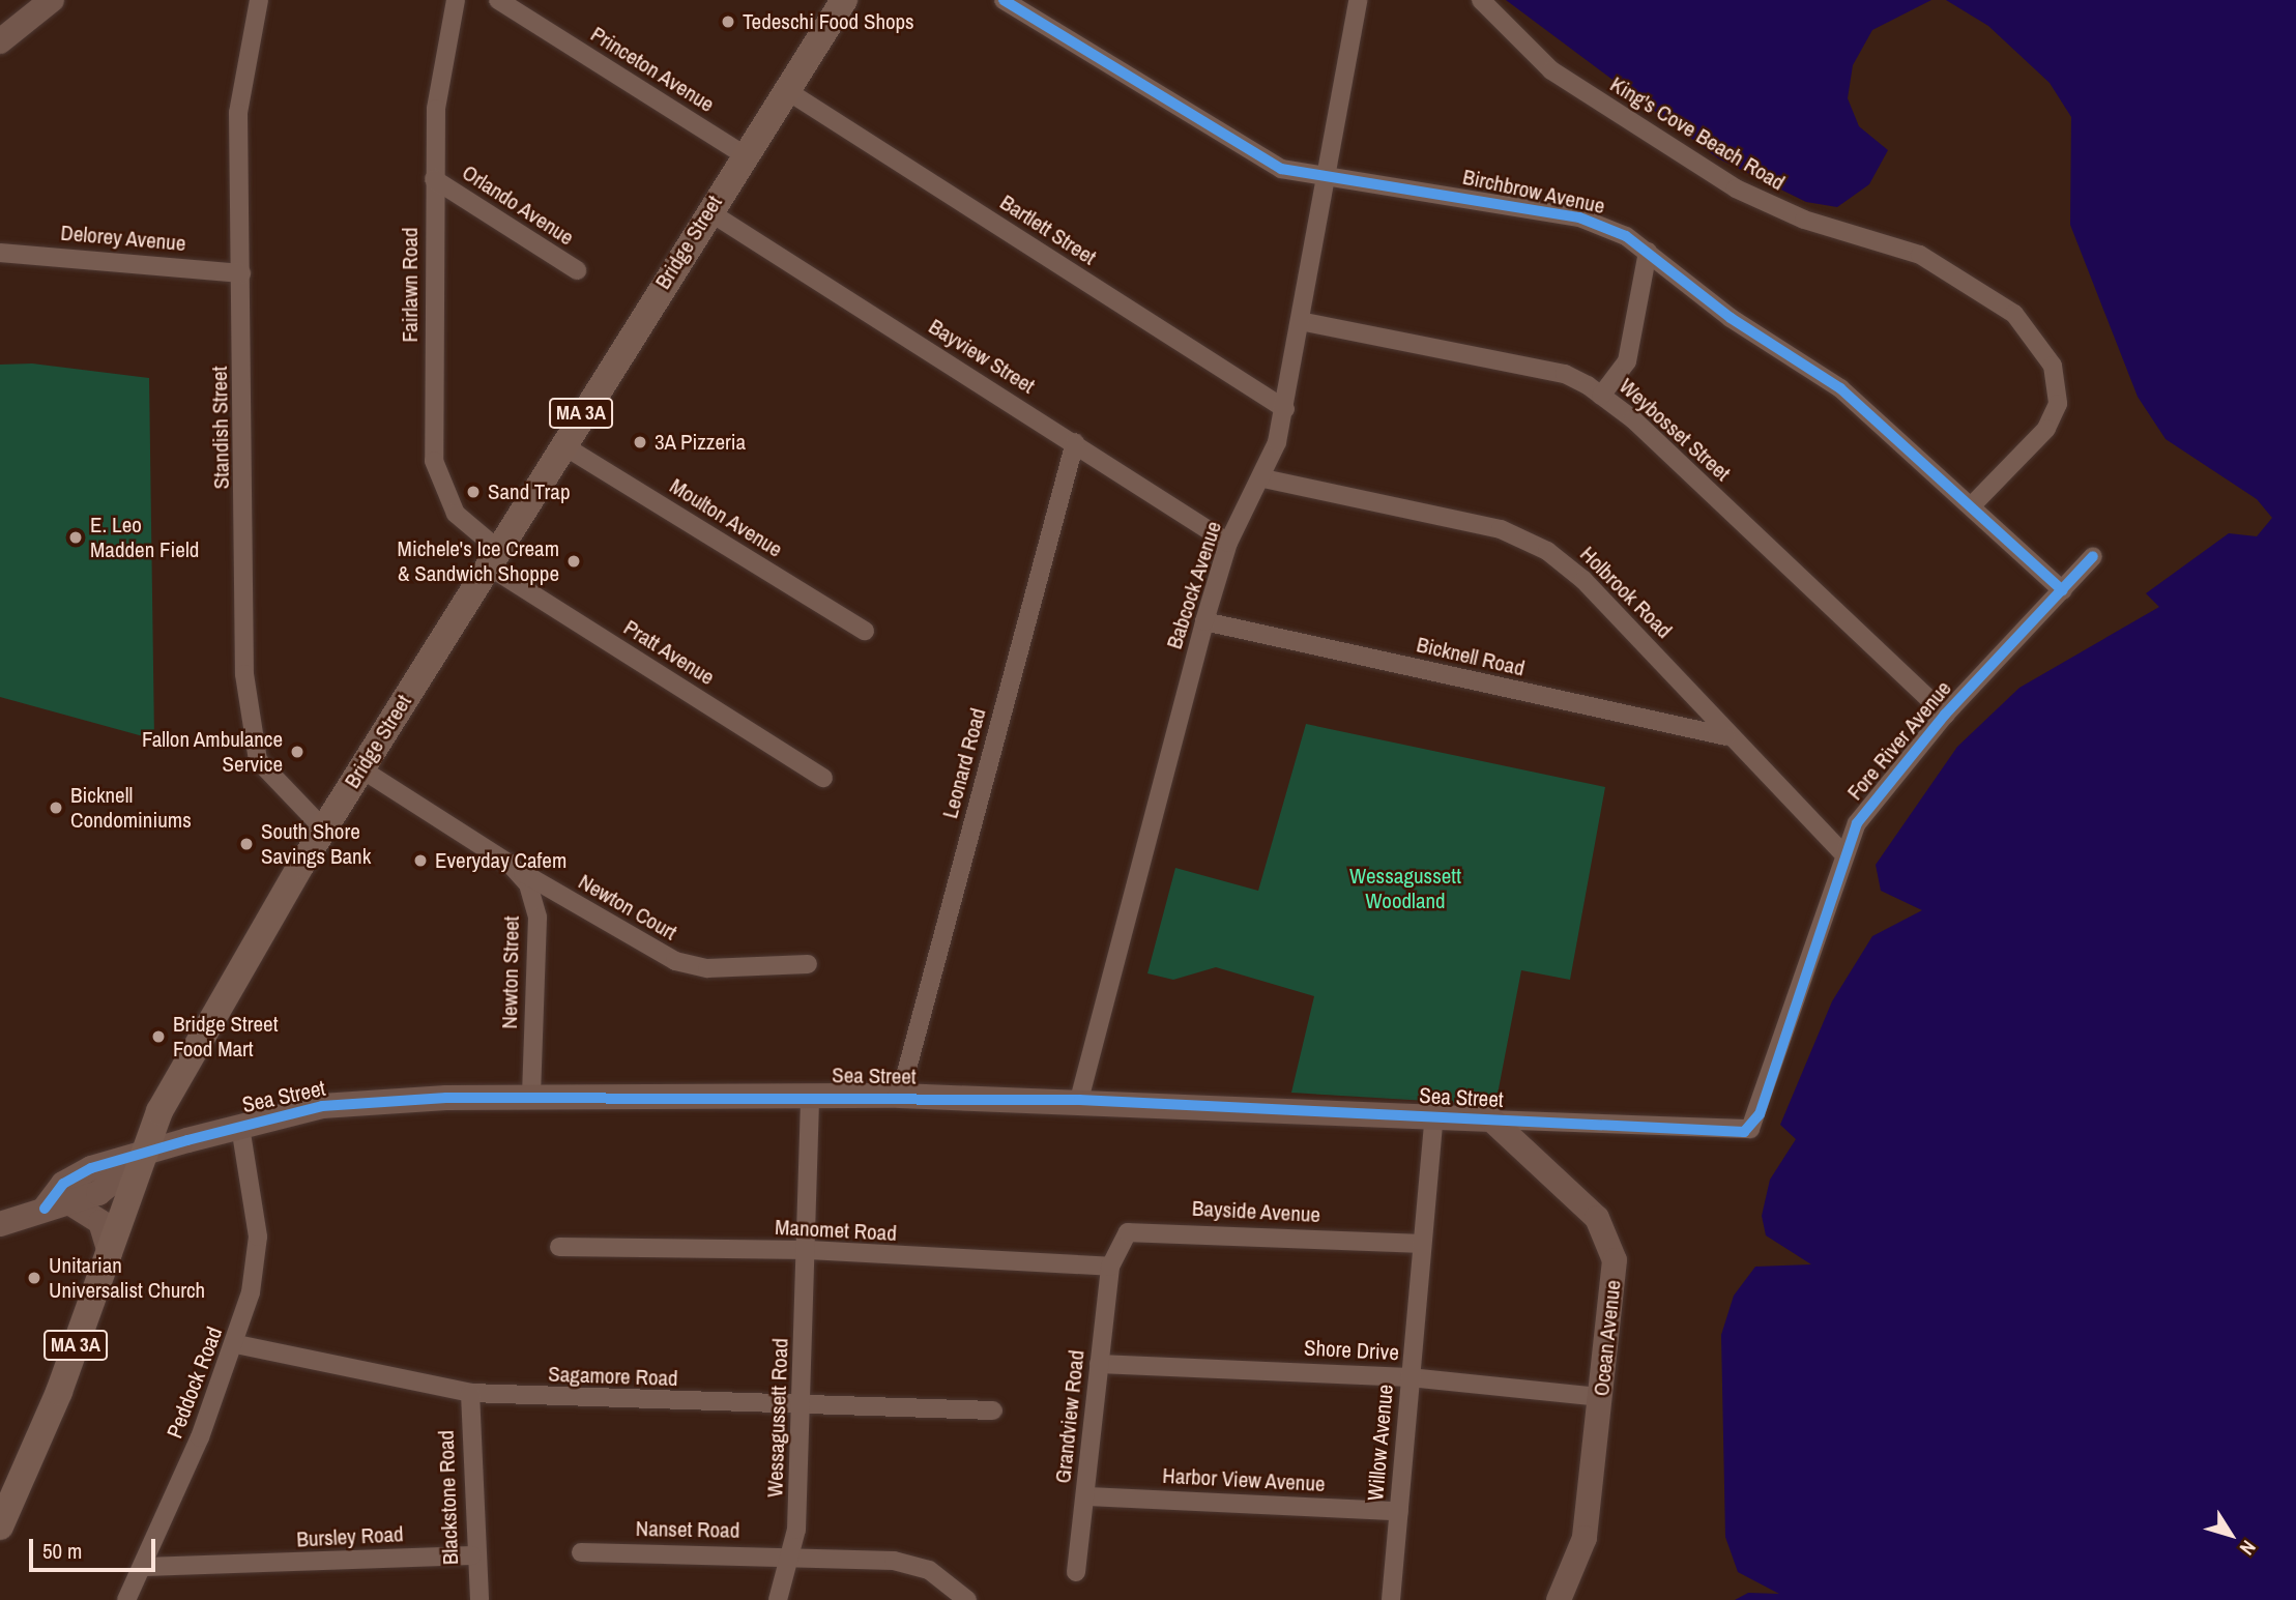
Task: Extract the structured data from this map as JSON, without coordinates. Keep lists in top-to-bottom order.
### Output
{
  "streets": {
    "main road": ["Bridge Street", "MA 3A"],
    "street": [
      "Princeton Avenue",
      "King's Cove Beach Road",
      "Birchbrow Avenue",
      "Orlando Avenue",
      "Bartlett Street",
      "Delorey Avenue",
      "Fairlawn Road",
      "Bayview Street",
      "Standish Street",
      "Weybosset Street",
      "Moulton Avenue",
      "Babcock Avenue",
      "Holbrook Road",
      "Pratt Avenue",
      "Bicknell Road",
      "Fore River Avenue",
      "Leonard Road",
      "Newton Court",
      "Newton Street",
      "Sea Street",
      "Bayside Avenue",
      "Manomet Road",
      "Ocean Avenue",
      "Shore Drive",
      "Sagamore Road",
      "Peddock Road",
      "Grandview Road",
      "Wessagussett Road",
      "Willow Avenue",
      "Harbor View Avenue",
      "Blackstone Road",
      "Nanset Road",
      "Bursley Road"
    ]
  },
  "crossings": [
    ["Princeton Avenue", "Bridge Street"],
    ["King's Cove Beach Road", "Birchbrow Avenue"],
    ["Birchbrow Avenue", "Babcock Avenue"],
    ["Birchbrow Avenue", "Fore River Avenue"],
    ["Orlando Avenue", "Fairlawn Road"],
    ["Bartlett Street", "Bridge Street"],
    ["Bartlett Street", "Babcock Avenue"],
    ["Delorey Avenue", "Standish Street"],
    ["Bridge Street", "Fairlawn Road"],
    ["Bridge Street", "Bayview Street"],
    ["Bridge Street", "Standish Street"],
    ["Bridge Street", "Moulton Avenue"],
    ["Bridge Street", "Pratt Avenue"],
    ["Bridge Street", "Newton Street"],
    ["Bridge Street", "Sea Street"],
    ["Fairlawn Road", "Pratt Avenue"],
    ["Bayview Street", "Babcock Avenue"],
    ["Bayview Street", "Leonard Road"],
    ["Weybosset Street", "Babcock Avenue"],
    ["Weybosset Street", "Fore River Avenue"],
    ["Babcock Avenue", "Holbrook Road"],
    ["Babcock Avenue", "Bicknell Road"],
    ["Babcock Avenue", "Sea Street"],
    ["Holbrook Road", "Bicknell Road"],
    ["Holbrook Road", "Fore River Avenue"],
    ["Fore River Avenue", "Sea Street"],
    ["Leonard Road", "Sea Street"],
    ["Newton Court", "Newton Street"],
    ["Newton Street", "Sea Street"],
    ["Sea Street", "Ocean Avenue"],
    ["Sea Street", "Peddock Road"],
    ["Sea Street", "Wessagussett Road"],
    ["Sea Street", "Willow Avenue"],
    ["Bayside Avenue", "Manomet Road"],
    ["Bayside Avenue", "Grandview Road"],
    ["Bayside Avenue", "Willow Avenue"],
    ["Manomet Road", "Grandview Road"],
    ["Manomet Road", "Wessagussett Road"],
    ["Ocean Avenue", "Shore Drive"],
    ["Shore Drive", "Grandview Road"],
    ["Shore Drive", "Willow Avenue"],
    ["Sagamore Road", "Peddock Road"],
    ["Sagamore Road", "Wessagussett Road"],
    ["Sagamore Road", "Blackstone Road"],
    ["Peddock Road", "Bursley Road"],
    ["Grandview Road", "Harbor View Avenue"],
    ["Wessagussett Road", "Nanset Road"],
    ["Willow Avenue", "Harbor View Avenue"],
    ["Blackstone Road", "Bursley Road"]
  ],
  "parks": ["Wessagussett Woodland"],
  "places": [
    "Tedeschi Food Shops",
    "3A Pizzeria",
    "Sand Trap",
    "E. Leo Madden Field",
    "Michele's Ice Cream & Sandwich Shoppe",
    "Fallon Ambulance Service",
    "Bicknell Condominiums",
    "South Shore Savings Bank",
    "Everyday Cafem",
    "Bridge Street Food Mart",
    "Unitarian Universalist Church"
  ],
  "scale_bar": "50 m",
  "north": "bottom right"
}
